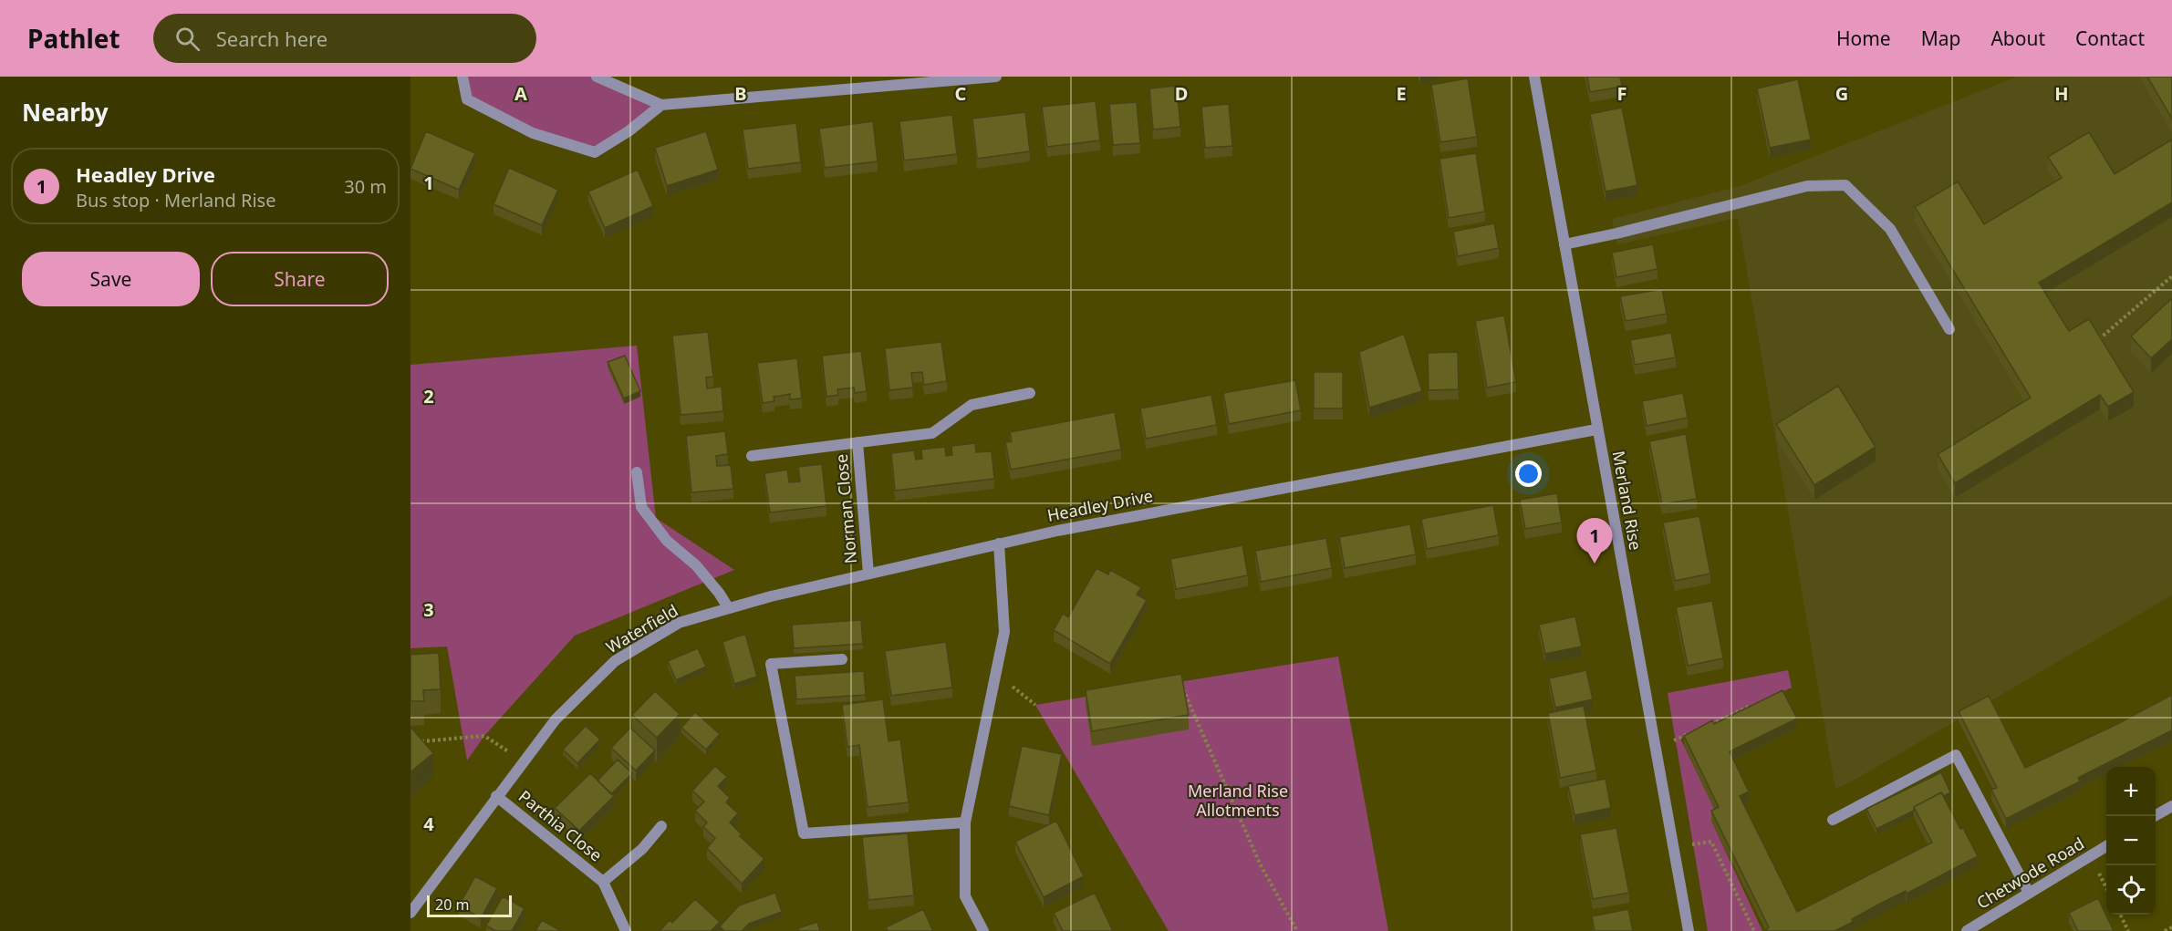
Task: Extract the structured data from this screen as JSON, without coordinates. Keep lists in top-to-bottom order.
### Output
{
  "streets": {
    "street": [
      "Merland Rise",
      "Headley Drive",
      "Norman Close",
      "Waterfield",
      "Parthia Close",
      "Chetwode Road"
    ]
  },
  "crossings": [
    ["Merland Rise", "Headley Drive"],
    ["Headley Drive", "Waterfield"],
    ["Norman Close", "Waterfield"],
    ["Waterfield", "Parthia Close"]
  ],
  "parks": ["Merland Rise Allotments"],
  "scale_bar": "20 m",
  "page": {
    "header": "Pathlet",
    "search": "Search here",
    "nav": [
      "Home",
      "Map",
      "About",
      "Contact"
    ],
    "heading": "Nearby",
    "list": [
      {
        "mark": "1",
        "name": "Headley Drive",
        "note": "Bus stop · Merland Rise",
        "value": "30 m"
      }
    ],
    "buttons": ["Save", "Share"],
    "pins": "1",
    "map_buttons": ["+", "−"],
    "scale": "20 m"
  },
  "grid": {
    "columns": [
      "A",
      "B",
      "C",
      "D",
      "E",
      "F",
      "G",
      "H"
    ],
    "rows": [
      "1",
      "2",
      "3",
      "4"
    ]
  }
}
